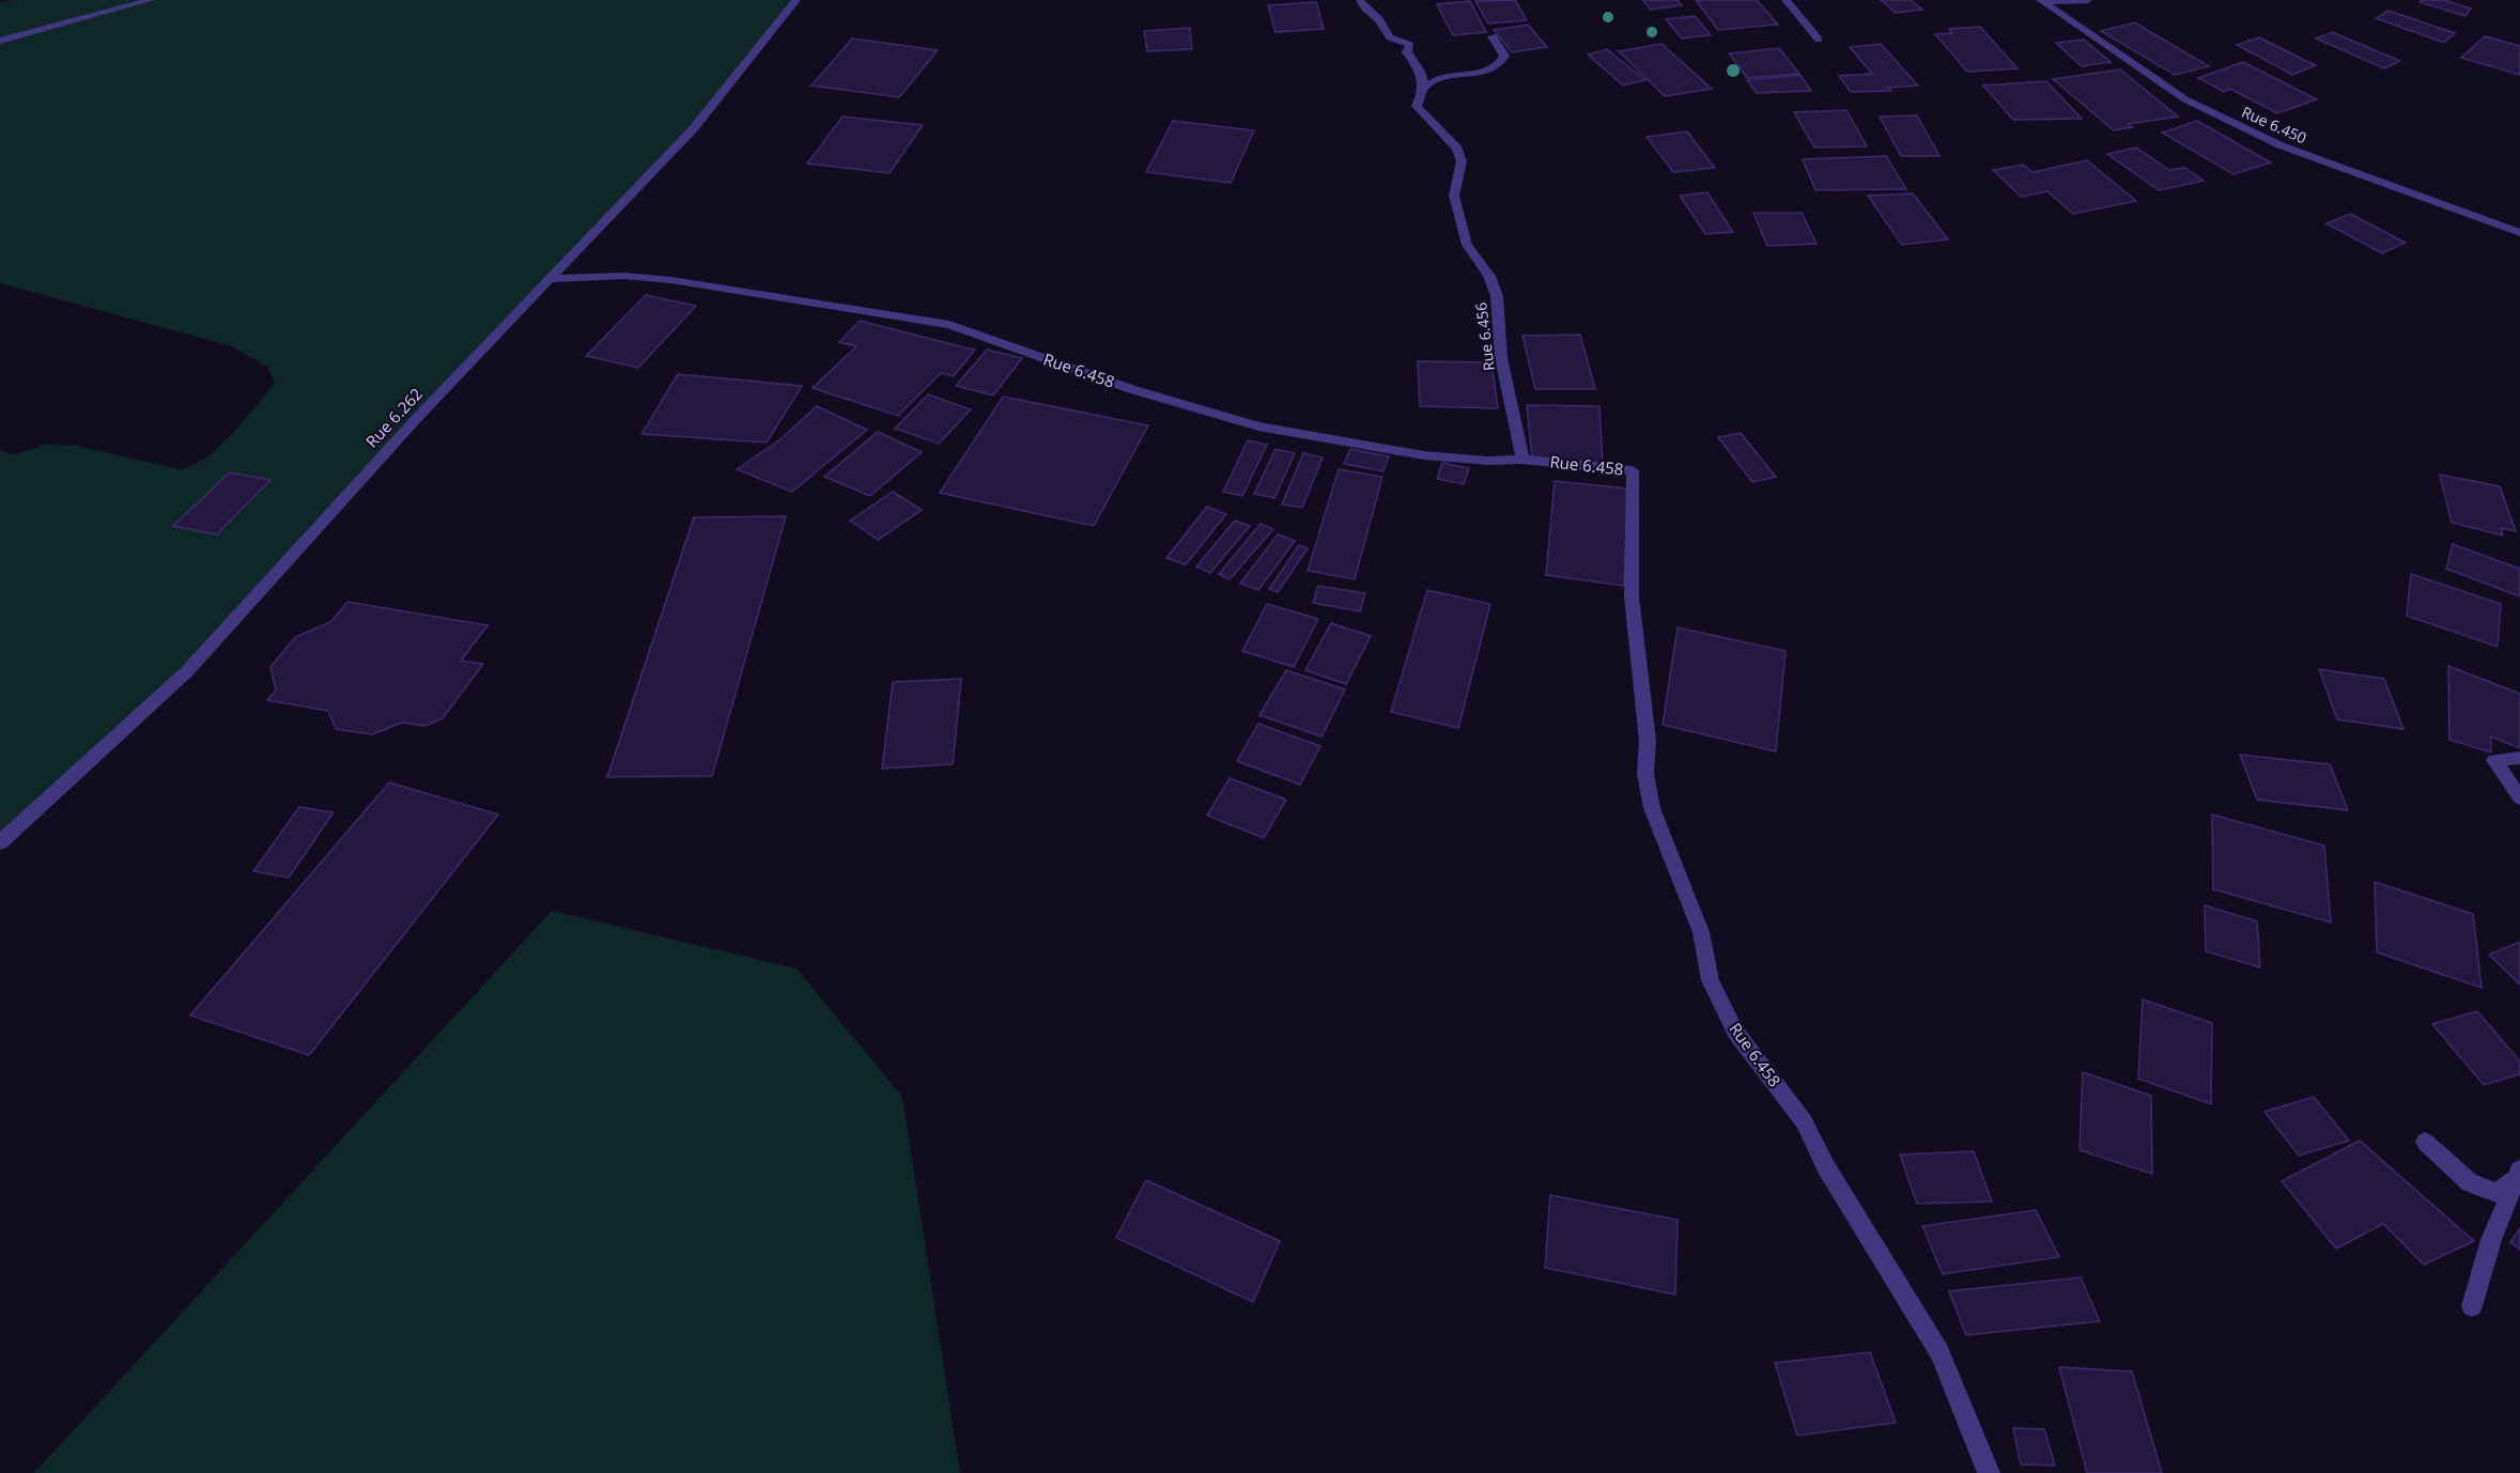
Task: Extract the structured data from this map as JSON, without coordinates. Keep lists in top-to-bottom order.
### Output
{
  "streets": {
    "street": [
      "Rue 6.450",
      "Rue 6.456",
      "Rue 6.458",
      "Rue 6.262"
    ]
  },
  "crossings": [
    ["Rue 6.456", "Rue 6.458"],
    ["Rue 6.458", "Rue 6.262"]
  ]
}
